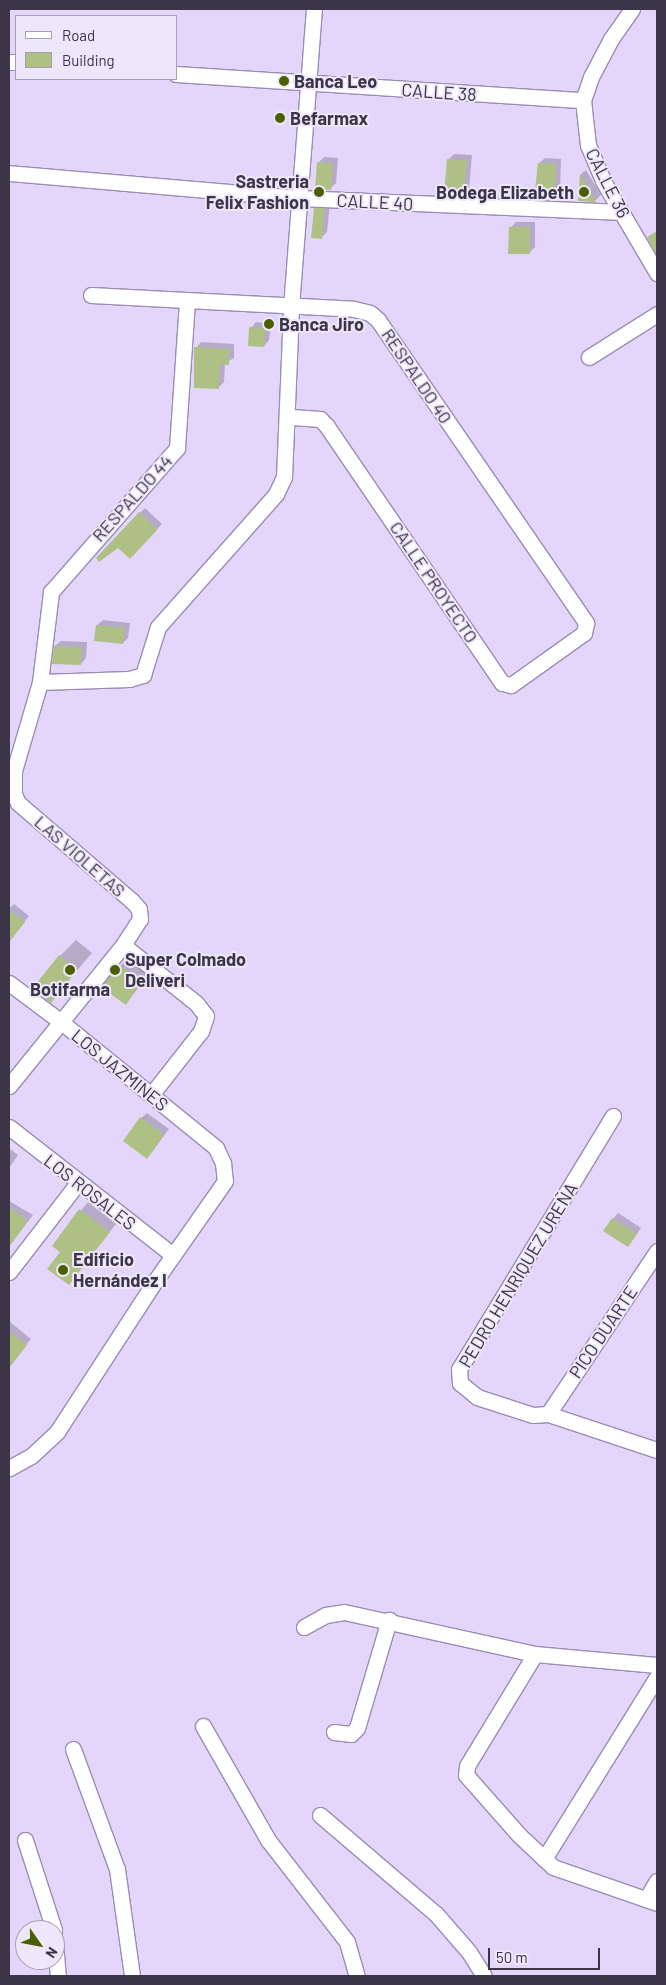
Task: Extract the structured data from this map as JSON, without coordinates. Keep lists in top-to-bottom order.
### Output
{
  "streets": {
    "street": [
      "CALLE 38",
      "CALLE 36",
      "CALLE 40",
      "RESPALDO 40",
      "RESPALDO 44",
      "CALLE PROYECTO",
      "LAS VIOLETAS",
      "LOS JAZMINES",
      "LOS ROSALES",
      "PEDRO HENRIQUEZ UREÑA",
      "PICO DUARTE"
    ]
  },
  "crossings": [
    ["CALLE 38", "CALLE 36"],
    ["CALLE 36", "CALLE 40"],
    ["RESPALDO 40", "RESPALDO 44"],
    ["RESPALDO 40", "CALLE PROYECTO"],
    ["RESPALDO 44", "LAS VIOLETAS"],
    ["LAS VIOLETAS", "LOS JAZMINES"],
    ["LOS JAZMINES", "LOS ROSALES"],
    ["PEDRO HENRIQUEZ UREÑA", "PICO DUARTE"]
  ],
  "places": [
    "Banca Leo",
    "Befarmax",
    "Sastreria Felix Fashion",
    "Bodega Elizabeth",
    "Banca Jiro",
    "Botifarma",
    "Super Colmado Deliveri",
    "Edificio Hernández I"
  ],
  "legend": ["Road", "Building"],
  "scale_bar": "50 m",
  "north": "bottom right"
}
